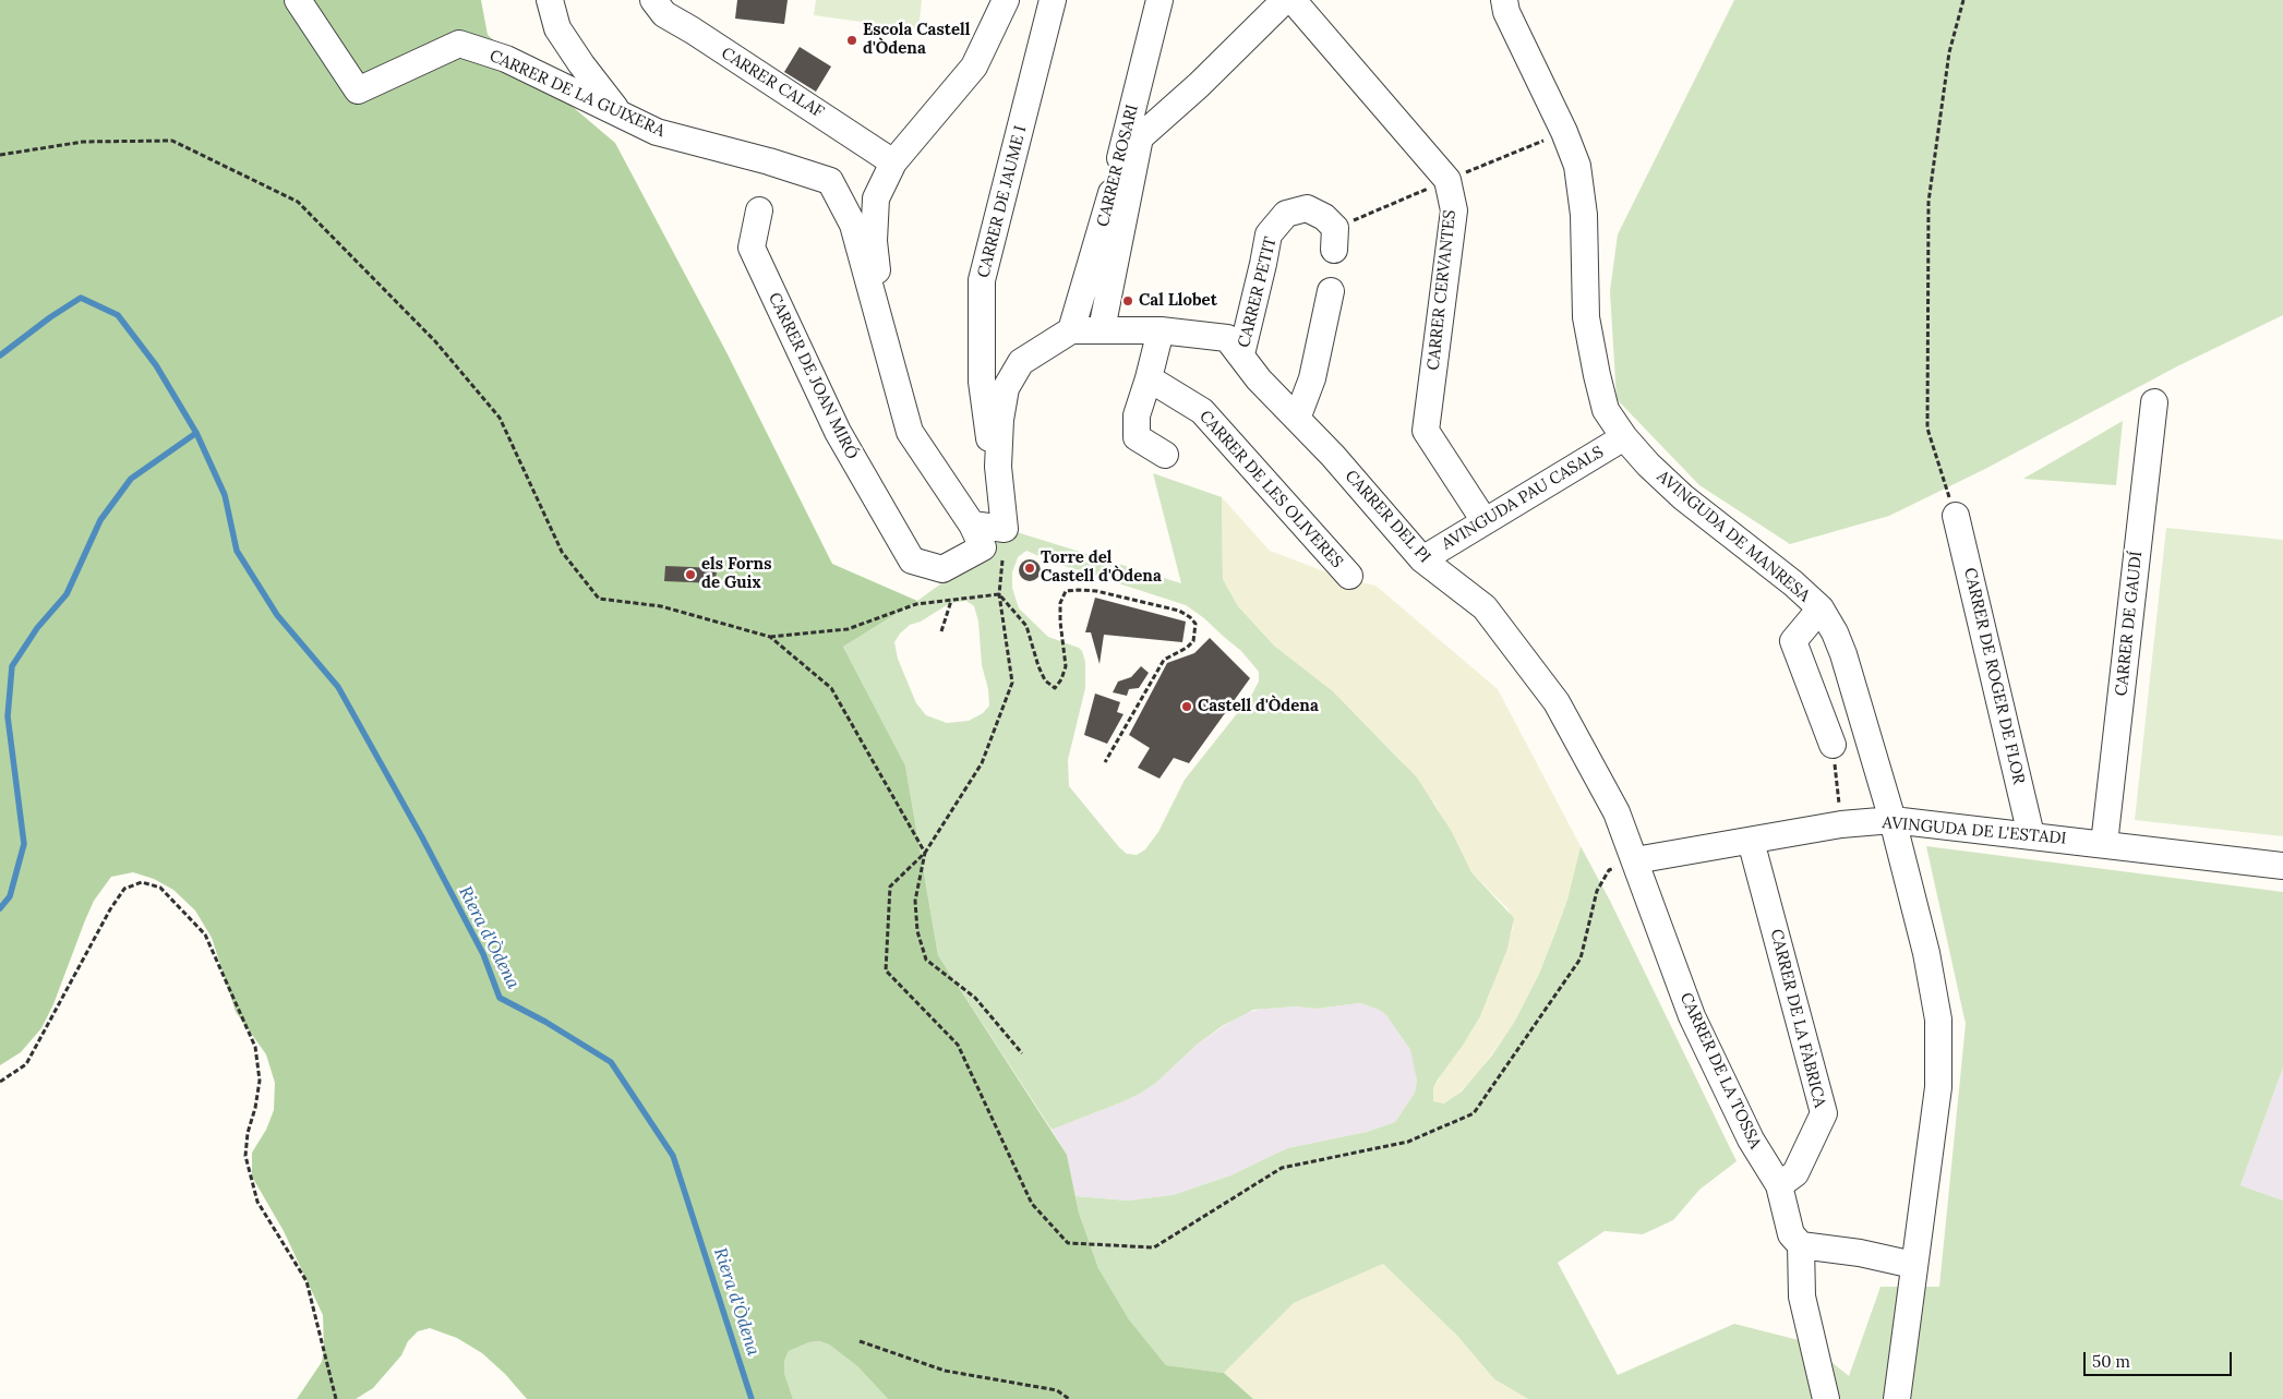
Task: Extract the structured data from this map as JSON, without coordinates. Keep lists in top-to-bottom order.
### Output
{
  "streets": {
    "street": [
      "CARRER CALAF",
      "CARRER DE LA GUIXERA",
      "CARRER ROSARI",
      "CARRER DE JAUME I",
      "CARRER CERVANTES",
      "CARRER PETIT",
      "CARRER DE JOAN MIRÓ",
      "CARRER DE LES OLIVERES",
      "AVINGUDA PAU CASALS",
      "CARRER DEL PI",
      "AVINGUDA DE MANRESA",
      "CARRER DE GAUDÍ",
      "CARRER DE ROGER DE FLOR",
      "AVINGUDA DE L'ESTADI",
      "CARRER DE LA FÀBRICA",
      "CARRER DE LA TOSSA"
    ]
  },
  "crossings": [
    ["CARRER DE LA GUIXERA", "CARRER DE JOAN MIRÓ"],
    ["CARRER ROSARI", "CARRER DEL PI"],
    ["CARRER CERVANTES", "AVINGUDA PAU CASALS"],
    ["CARRER PETIT", "CARRER DEL PI"],
    ["AVINGUDA PAU CASALS", "CARRER DEL PI"],
    ["AVINGUDA PAU CASALS", "AVINGUDA DE MANRESA"],
    ["CARRER DEL PI", "AVINGUDA DE L'ESTADI"],
    ["CARRER DEL PI", "CARRER DE LA TOSSA"],
    ["AVINGUDA DE MANRESA", "AVINGUDA DE L'ESTADI"],
    ["CARRER DE GAUDÍ", "AVINGUDA DE L'ESTADI"],
    ["CARRER DE ROGER DE FLOR", "AVINGUDA DE L'ESTADI"],
    ["AVINGUDA DE L'ESTADI", "CARRER DE LA FÀBRICA"],
    ["AVINGUDA DE L'ESTADI", "CARRER DE LA TOSSA"],
    ["CARRER DE LA FÀBRICA", "CARRER DE LA TOSSA"]
  ],
  "water": ["Riera d'Òdena"],
  "places": [
    "Escola Castell d'Òdena",
    "Cal Llobet",
    "Torre del Castell d'Òdena",
    "els Forns de Guix",
    "Castell d'Òdena"
  ],
  "scale_bar": "50 m"
}
